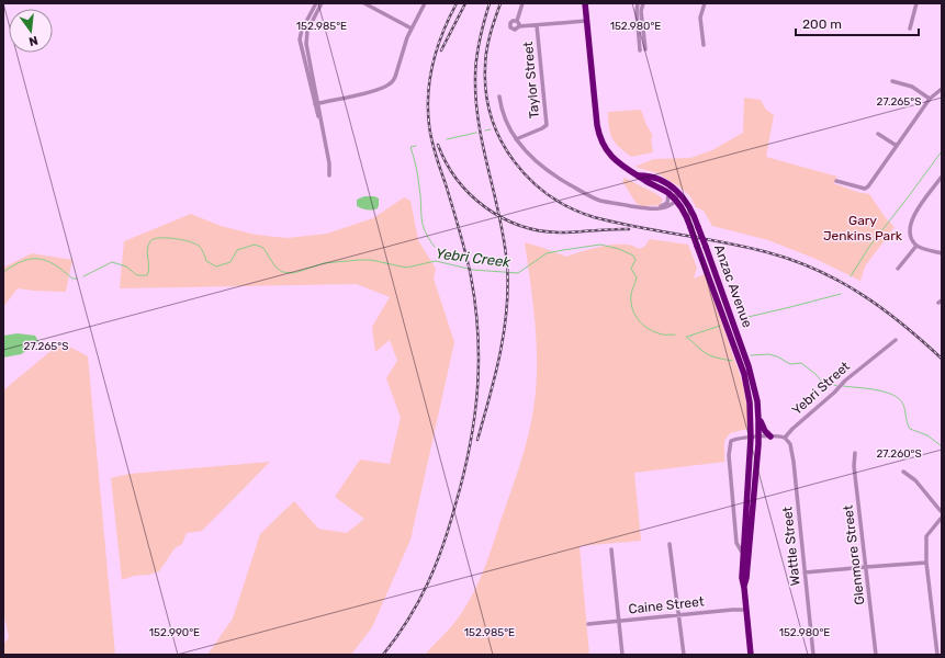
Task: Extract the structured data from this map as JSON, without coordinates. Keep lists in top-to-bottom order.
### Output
{
  "streets": {
    "highway": ["Anzac Avenue"],
    "street": [
      "Taylor Street",
      "Yebri Street",
      "Wattle Street",
      "Glenmore Street",
      "Caine Street"
    ]
  },
  "crossings": [
    ["Anzac Avenue", "Caine Street"],
    ["Yebri Street", "Wattle Street"]
  ],
  "water": ["Yebri Creek"],
  "parks": ["Gary Jenkins Park"],
  "scale_bar": "200 m",
  "north": "bottom",
  "coordinates": [
    "152.985°E",
    "152.980°E",
    "27.265°S",
    "27.260°S",
    "152.990°E"
  ]
}
